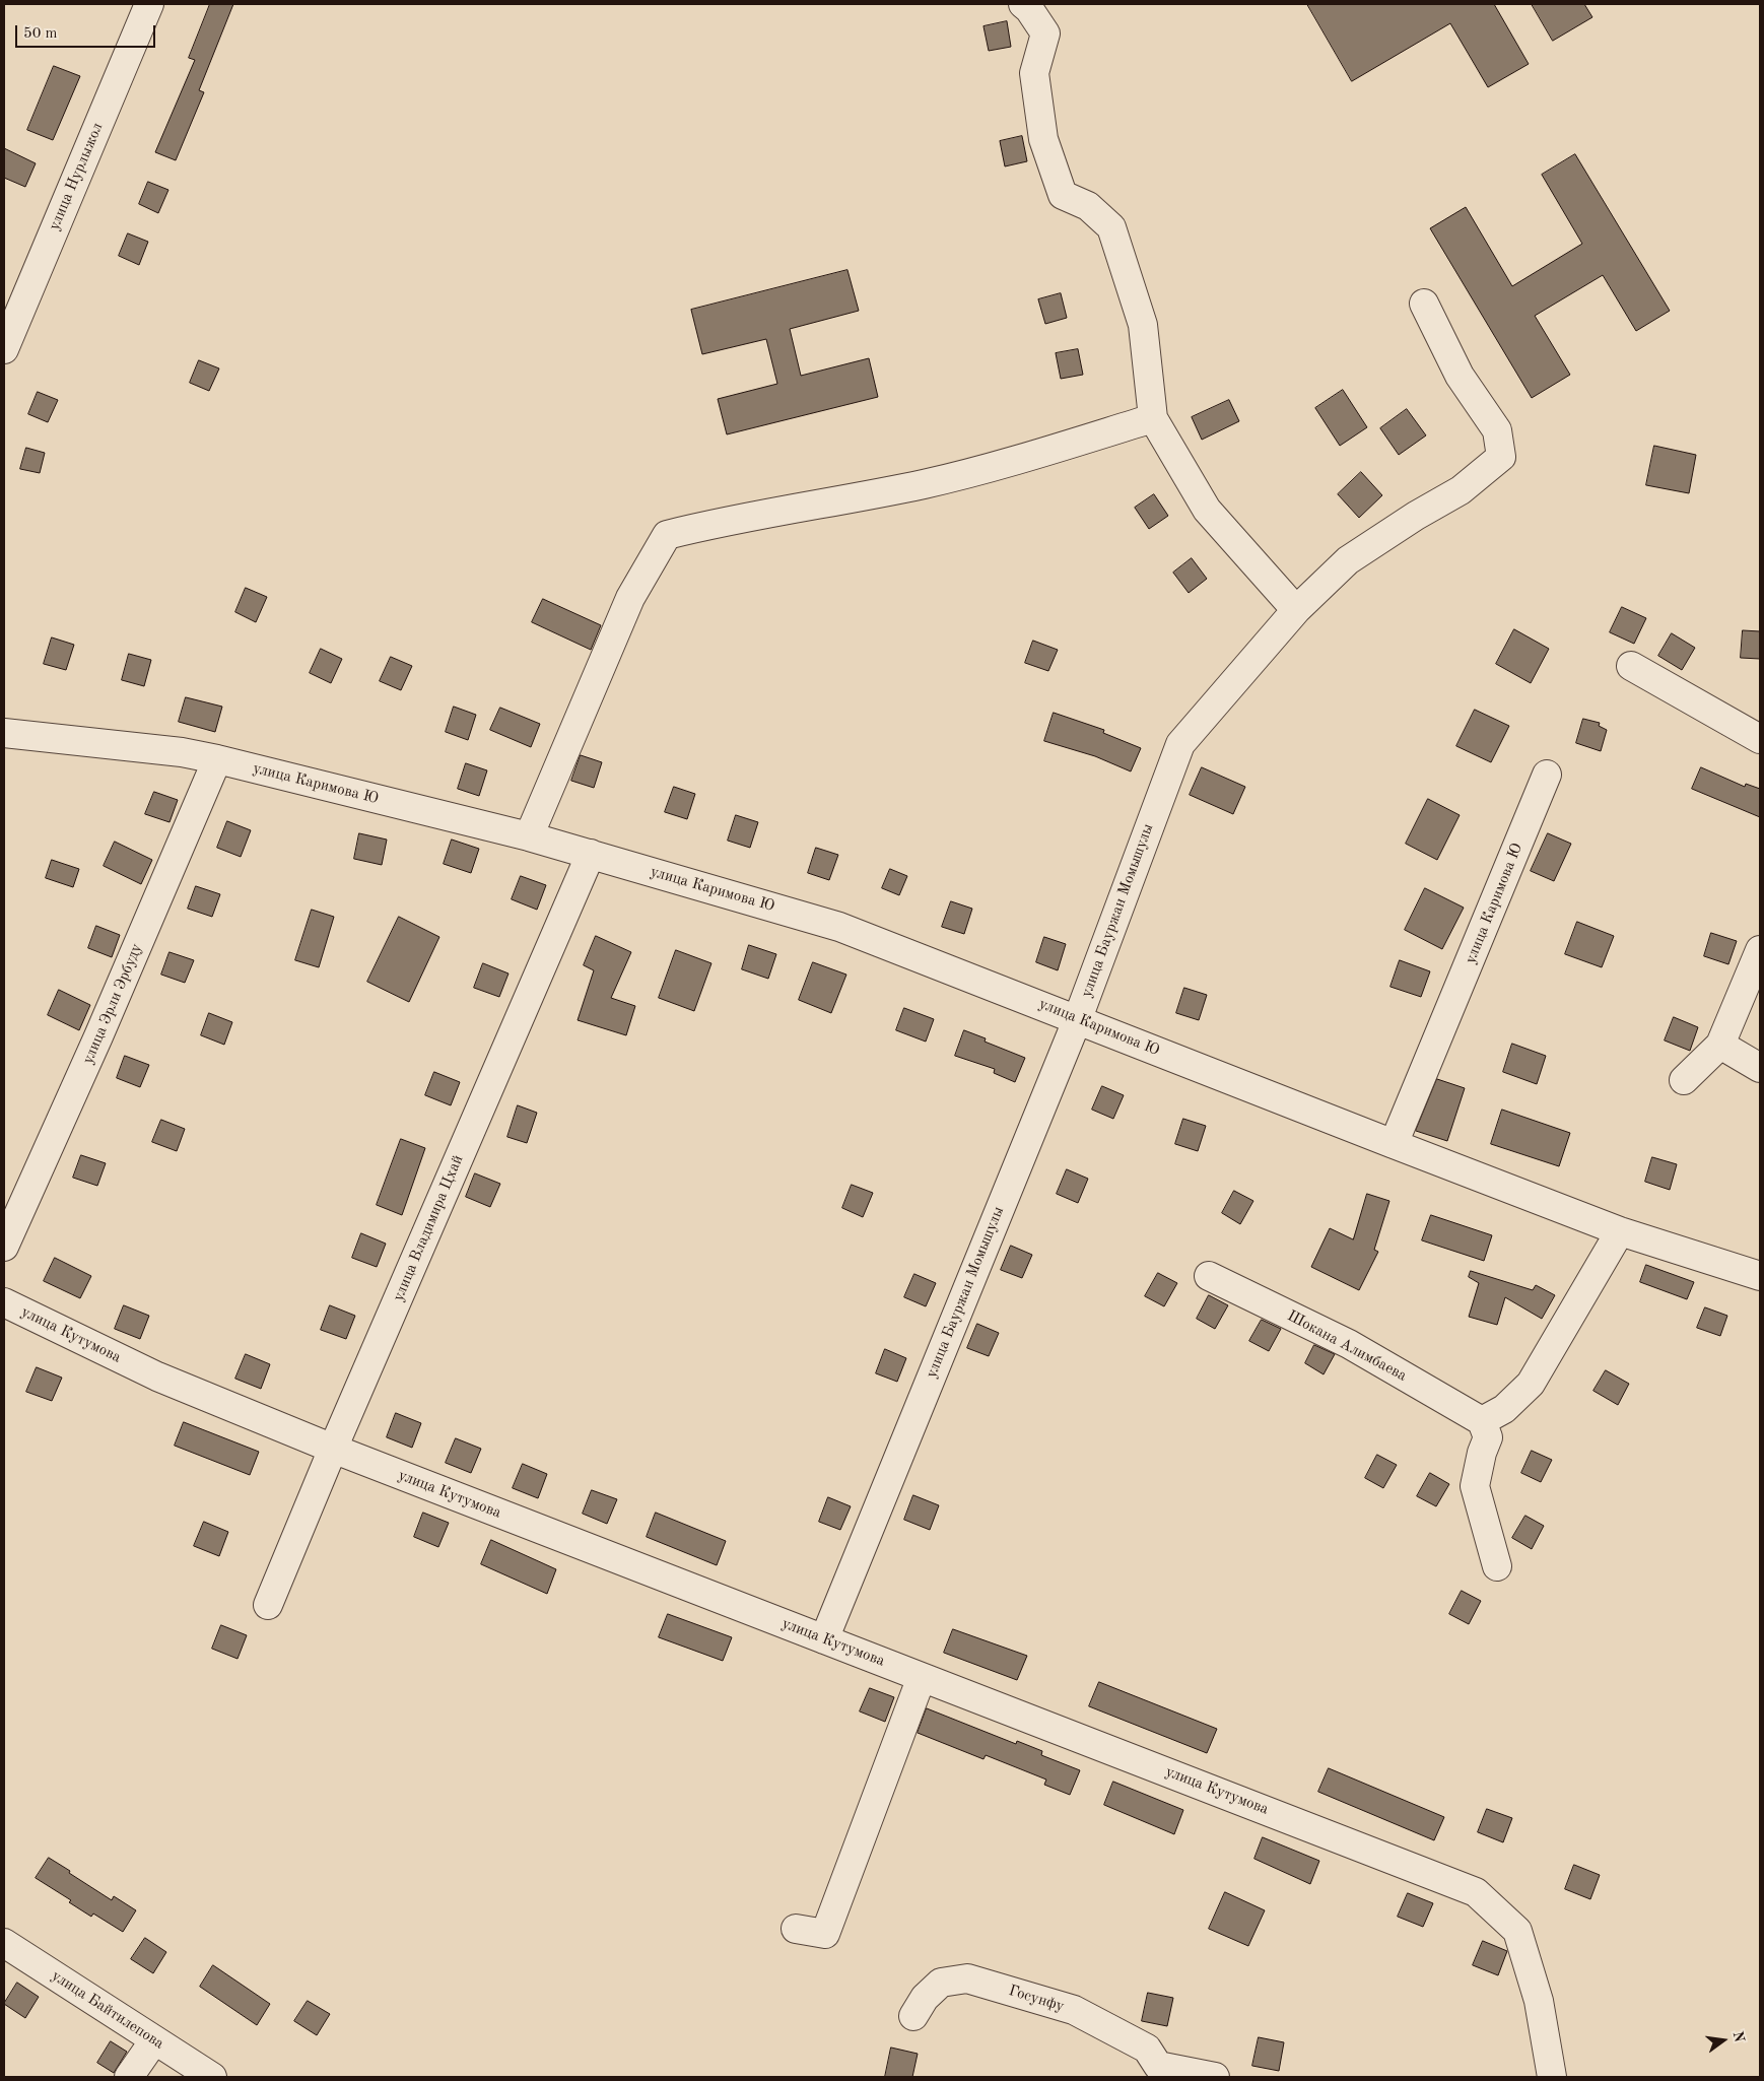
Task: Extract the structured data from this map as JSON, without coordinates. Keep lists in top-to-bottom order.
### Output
{
  "streets": {
    "street": [
      "улица Нурлыжол",
      "улица Каримова Ю",
      "улица Бауржан Момышулы",
      "улица Эрли Эрбуду",
      "улица Владимира Цхай",
      "улица Кутумова",
      "Шокана Алимбаева",
      "Госунфу",
      "улица Байтилепова"
    ]
  },
  "crossings": [
    ["улица Каримова Ю", "улица Бауржан Момышулы"],
    ["улица Каримова Ю", "улица Эрли Эрбуду"],
    ["улица Каримова Ю", "улица Владимира Цхай"],
    ["улица Бауржан Момышулы", "улица Кутумова"],
    ["улица Владимира Цхай", "улица Кутумова"]
  ],
  "scale_bar": "50 m",
  "north": "right"
}
